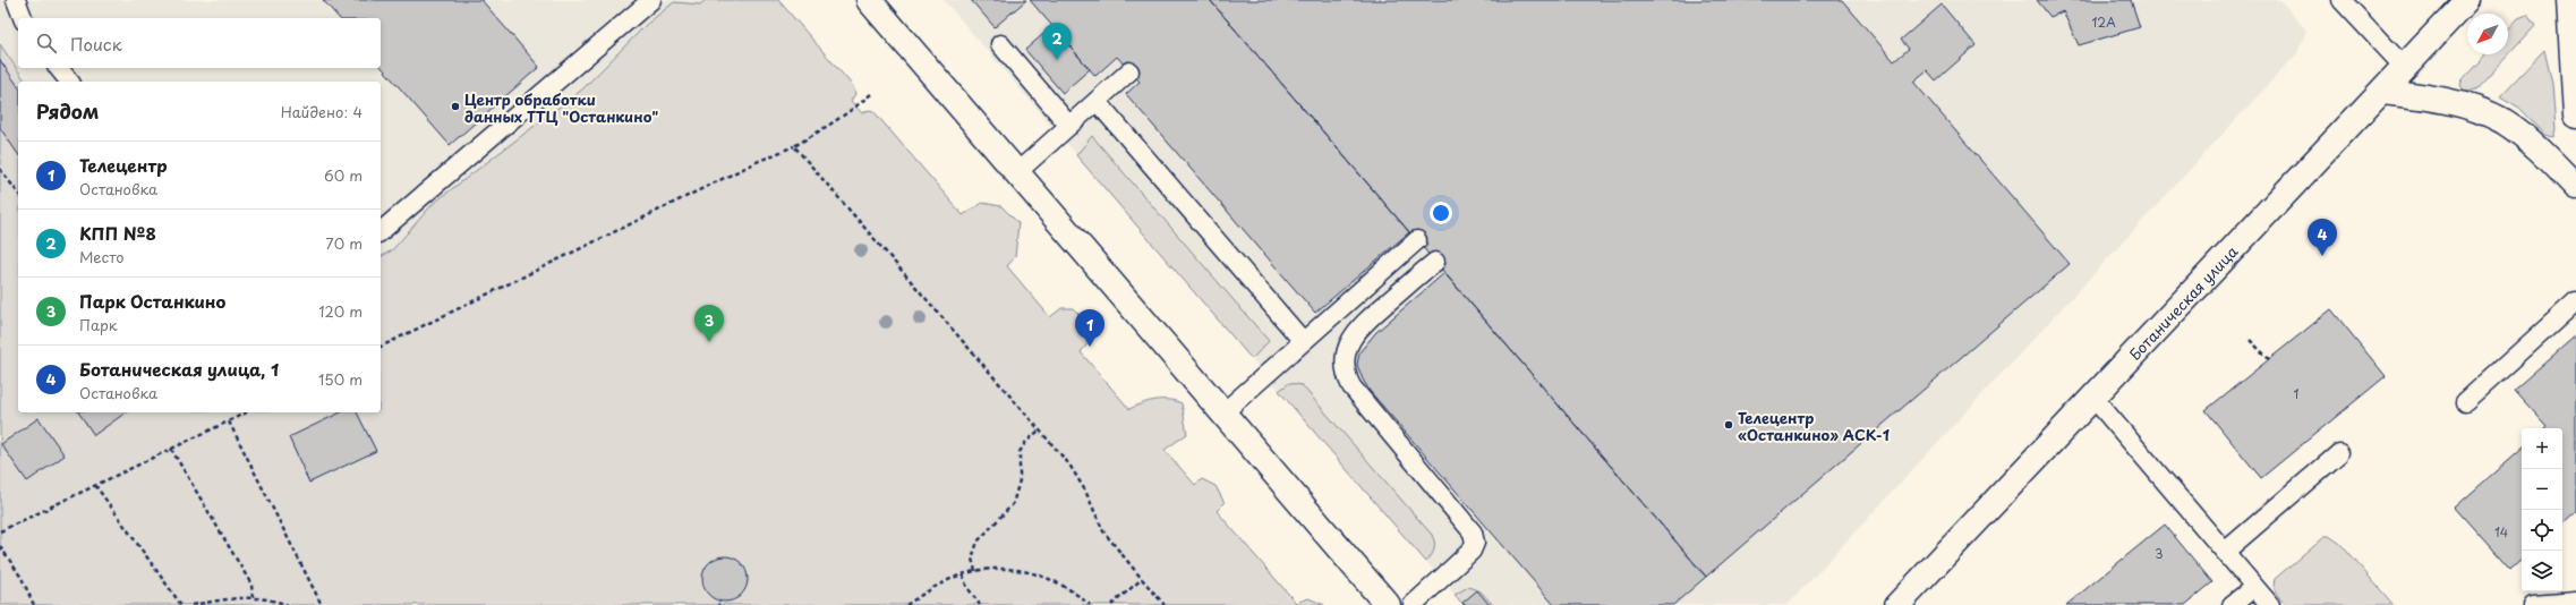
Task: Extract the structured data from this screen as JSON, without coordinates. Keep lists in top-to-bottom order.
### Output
{
  "streets": {
    "street": ["Ботаническая улица"]
  },
  "places": ["Центр обработки данных ТТЦ \"Останкино\"", "Телецентр «Останкино» АСК-1"],
  "house_numbers": [
    "12А",
    "1",
    "14",
    "3"
  ],
  "north": "bottom left",
  "page": {
    "search": "Поиск",
    "pins": [
      "2",
      "4",
      "3",
      "1"
    ],
    "heading": ["Рядом", "Найдено: 4"],
    "list": [
      {
        "mark": "1",
        "name": "Телецентр",
        "note": "Остановка",
        "value": "60 m"
      },
      {
        "mark": "2",
        "name": "КПП №8",
        "note": "Место",
        "value": "70 m"
      },
      {
        "mark": "3",
        "name": "Парк Останкино",
        "note": "Парк",
        "value": "120 m"
      },
      {
        "mark": "4",
        "name": "Ботаническая улица, 1",
        "note": "Остановка",
        "value": "150 m"
      }
    ],
    "map_buttons": ["+", "−"]
  }
}
